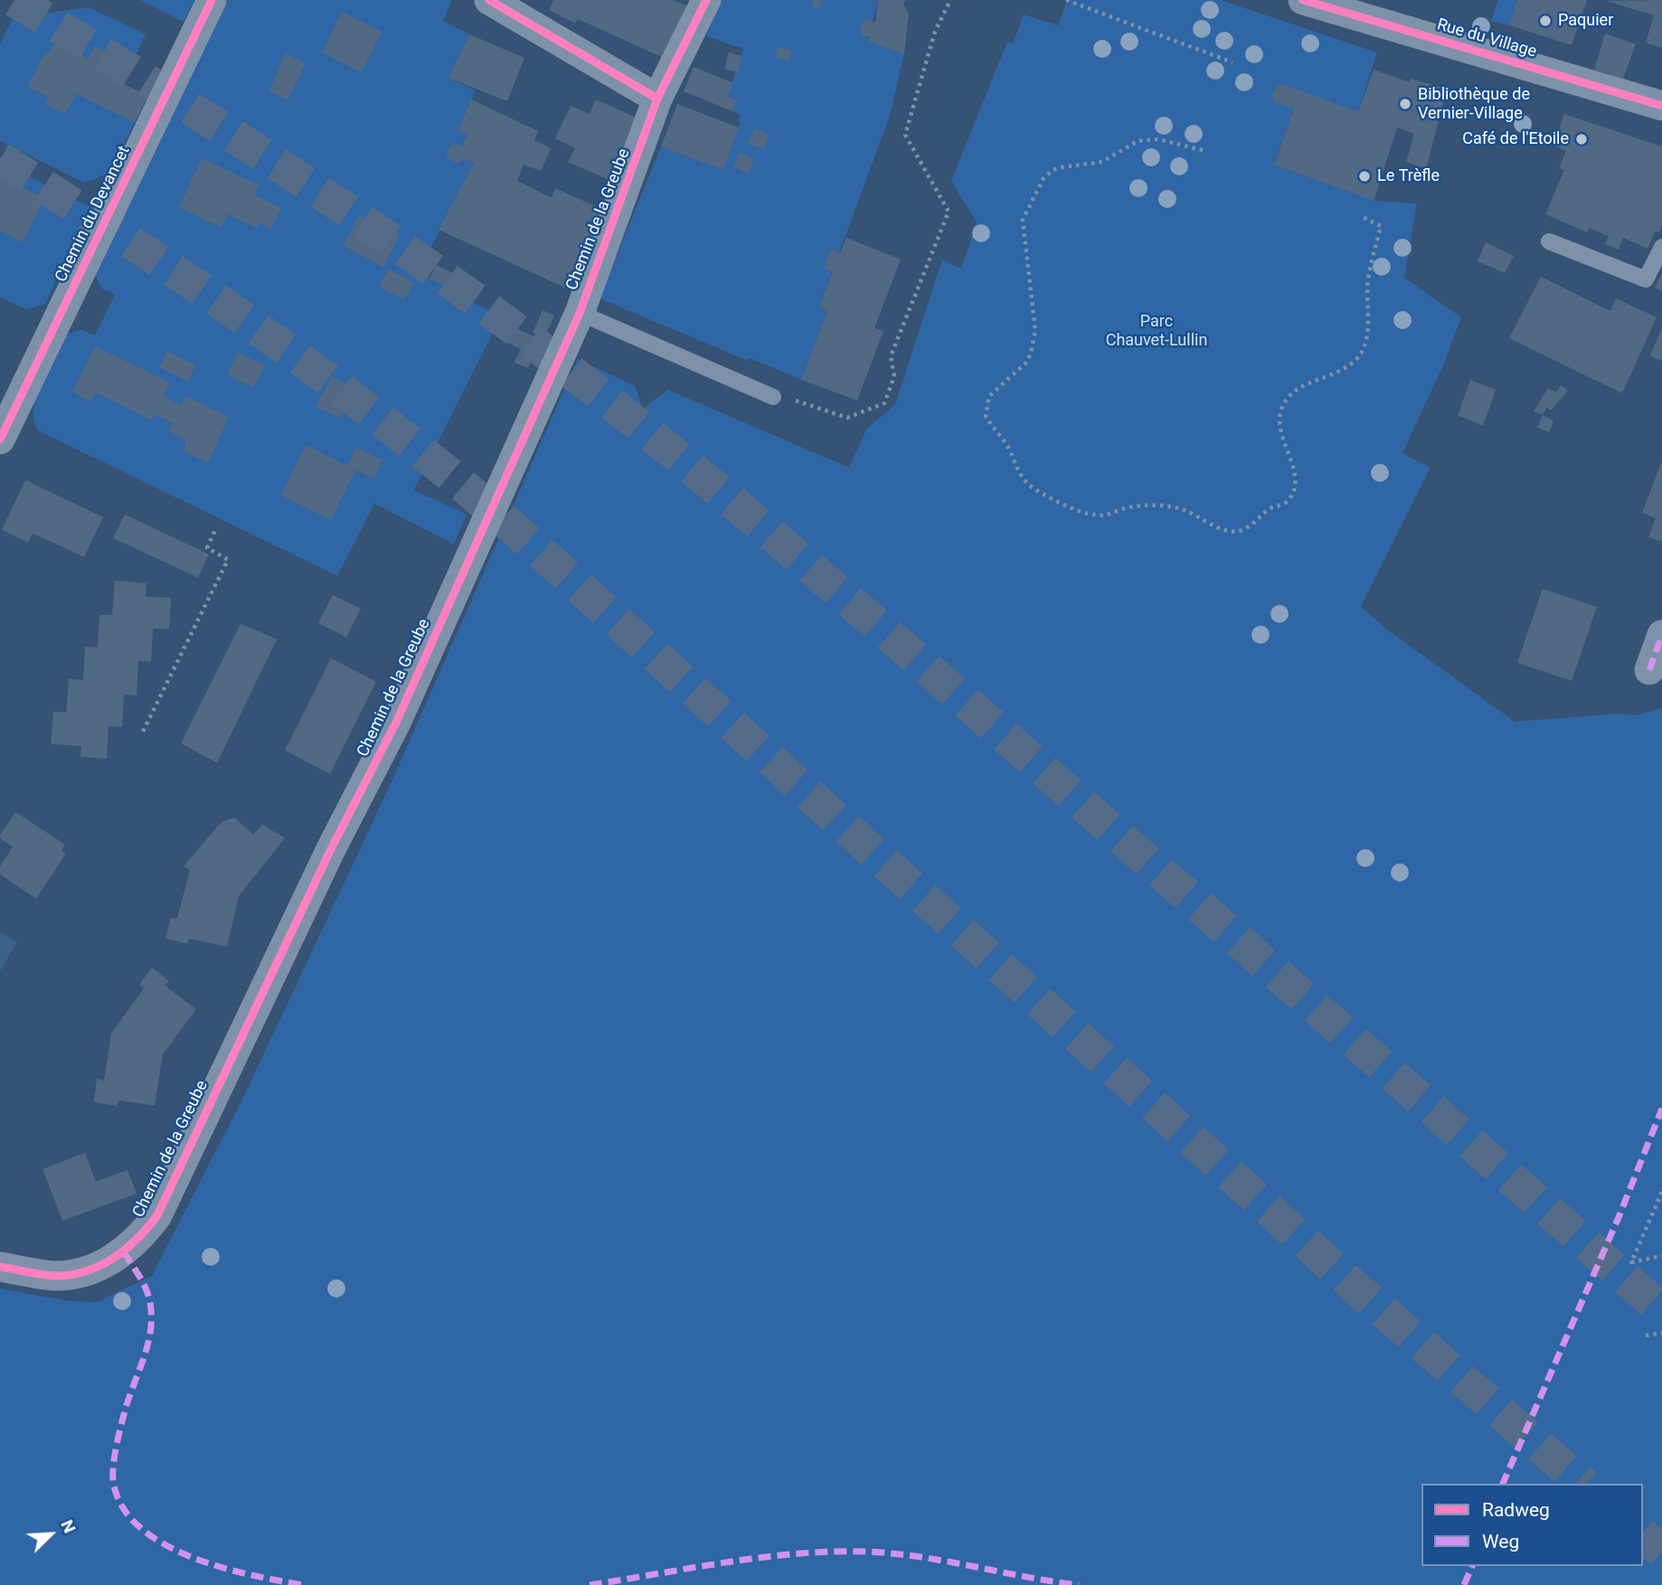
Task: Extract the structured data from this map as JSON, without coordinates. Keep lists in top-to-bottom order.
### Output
{
  "streets": {
    "street": ["Rue du Village", "Chemin du Devancet", "Chemin de la Greube"]
  },
  "parks": ["Parc Chauvet-Lullin"],
  "places": [
    "Paquier",
    "Bibliothèque de Vernier-Village",
    "Café de l'Etoile",
    "Le Trèfle"
  ],
  "legend": ["Radweg", "Weg"],
  "north": "top right"
}
